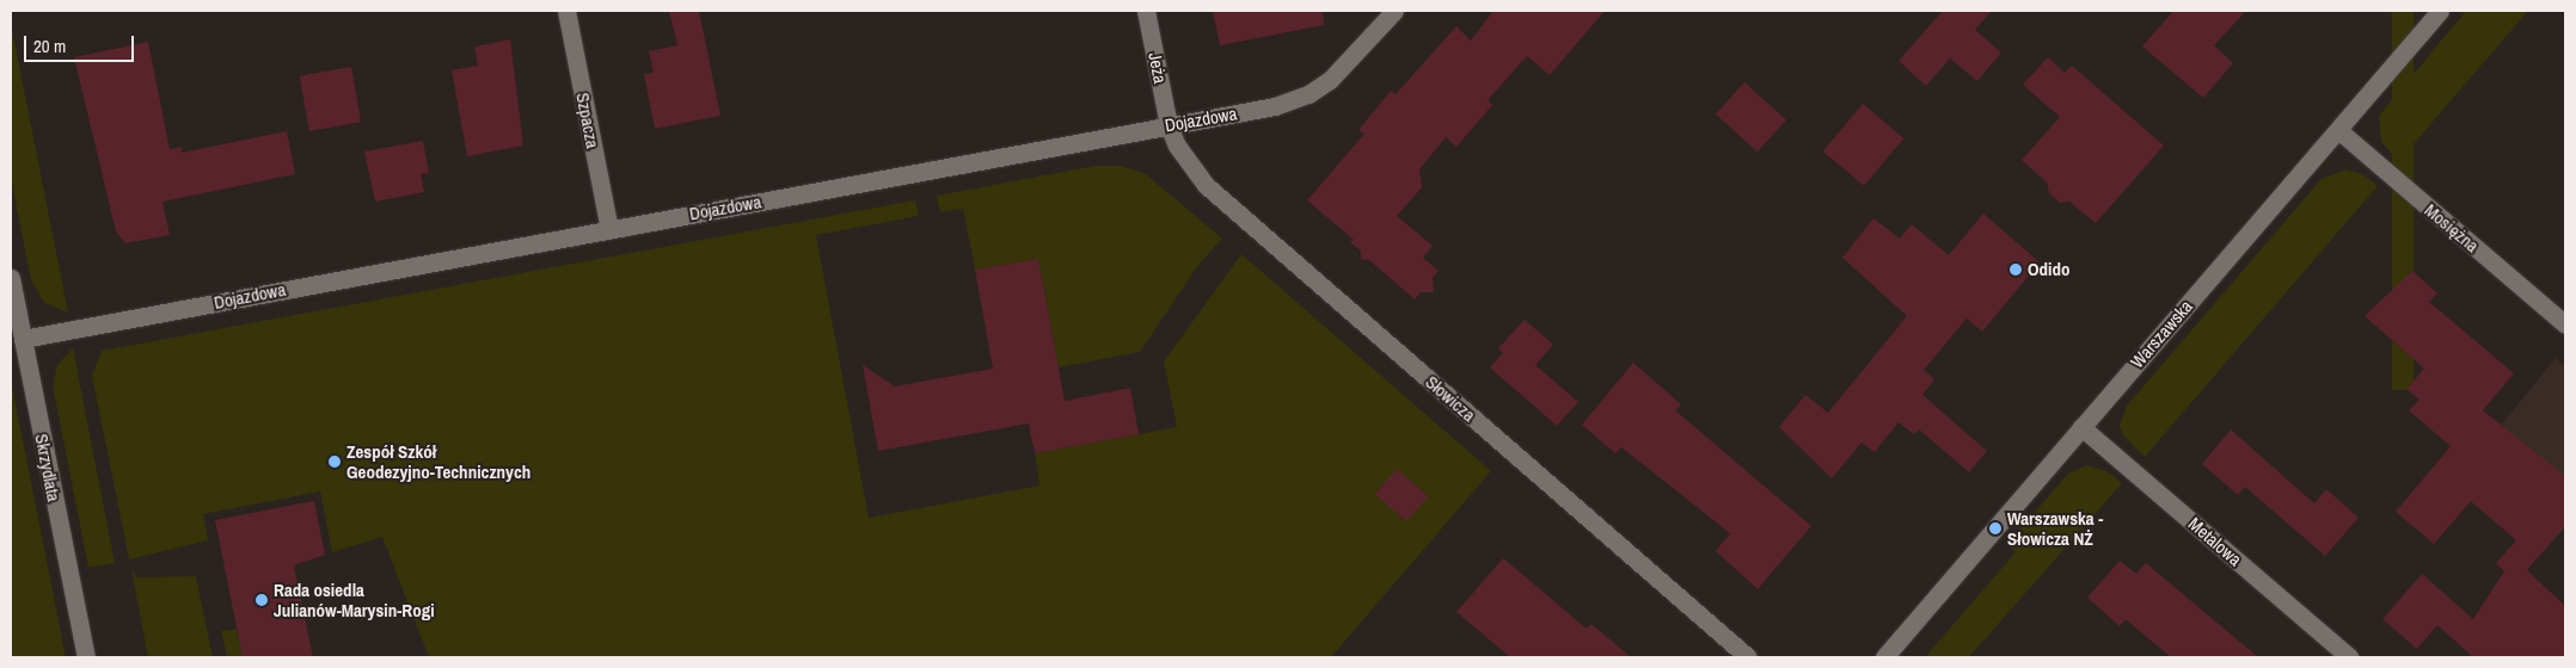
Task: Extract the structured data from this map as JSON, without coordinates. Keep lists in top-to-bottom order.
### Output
{
  "streets": {
    "street": [
      "Jeża",
      "Dojazdowa",
      "Szpacza",
      "Mosiężna",
      "Warszawska",
      "Słowicza",
      "Skrzydlata",
      "Metalowa"
    ]
  },
  "crossings": [
    ["Jeża", "Dojazdowa"],
    ["Jeża", "Słowicza"],
    ["Dojazdowa", "Szpacza"],
    ["Dojazdowa", "Słowicza"],
    ["Dojazdowa", "Skrzydlata"],
    ["Mosiężna", "Warszawska"],
    ["Warszawska", "Metalowa"]
  ],
  "places": [
    "Odido",
    "Zespół Szkół Geodezyjno-Technicznych",
    "Warszawska - Słowicza NŻ",
    "Rada osiedla Julianów-Marysin-Rogi"
  ],
  "scale_bar": "20 m"
}
